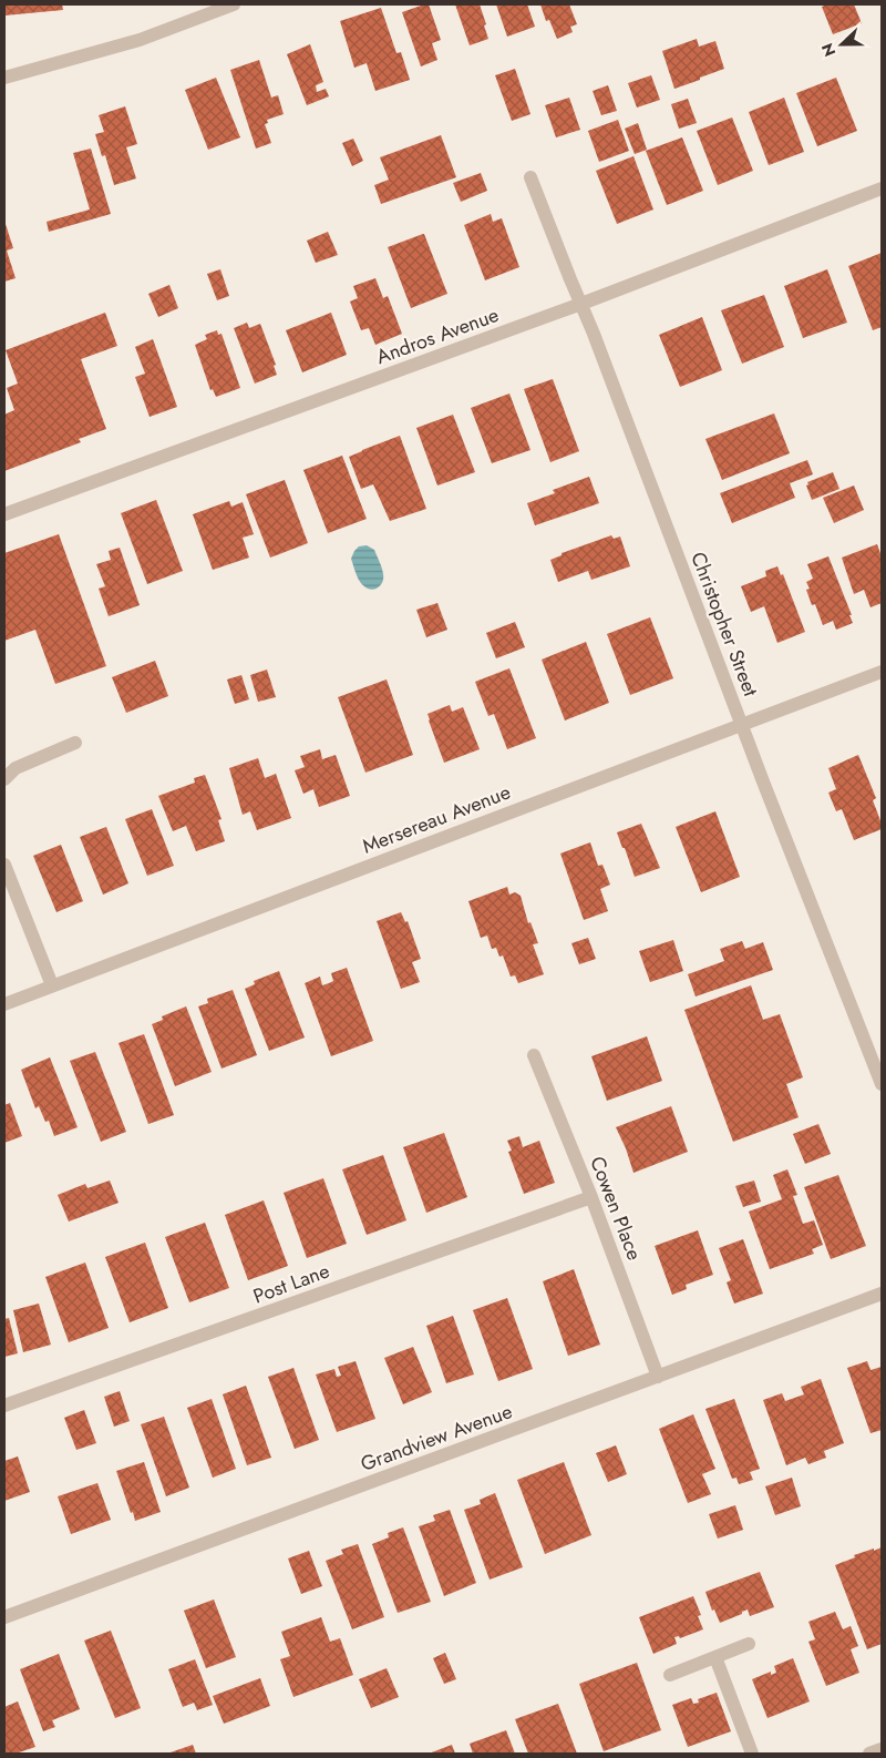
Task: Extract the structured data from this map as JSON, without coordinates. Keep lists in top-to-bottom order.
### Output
{
  "streets": {
    "street": [
      "Andros Avenue",
      "Christopher Street",
      "Mersereau Avenue",
      "Cowen Place",
      "Post Lane",
      "Grandview Avenue"
    ]
  },
  "crossings": [
    ["Andros Avenue", "Christopher Street"],
    ["Christopher Street", "Mersereau Avenue"],
    ["Cowen Place", "Post Lane"],
    ["Cowen Place", "Grandview Avenue"]
  ],
  "north": "left"
}
